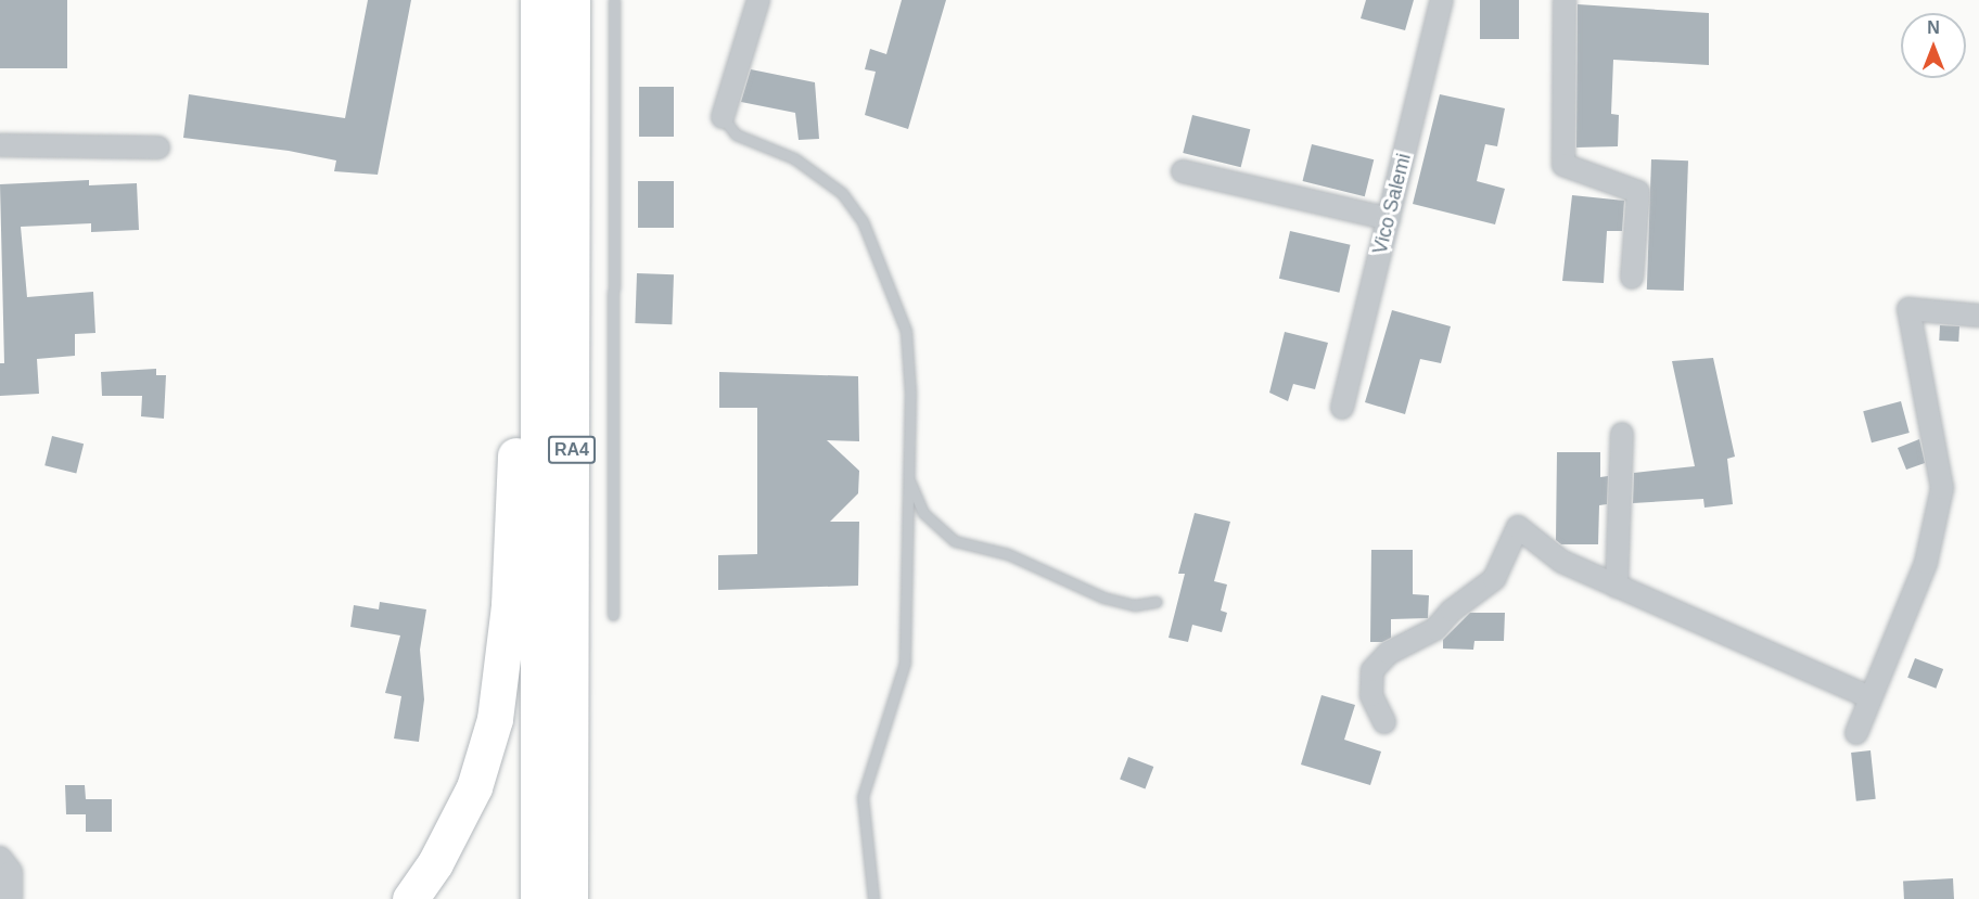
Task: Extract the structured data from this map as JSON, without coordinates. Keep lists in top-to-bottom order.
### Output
{
  "streets": {
    "highway": ["RA4"],
    "street": ["Vico Salemi"]
  },
  "north": "top"
}
